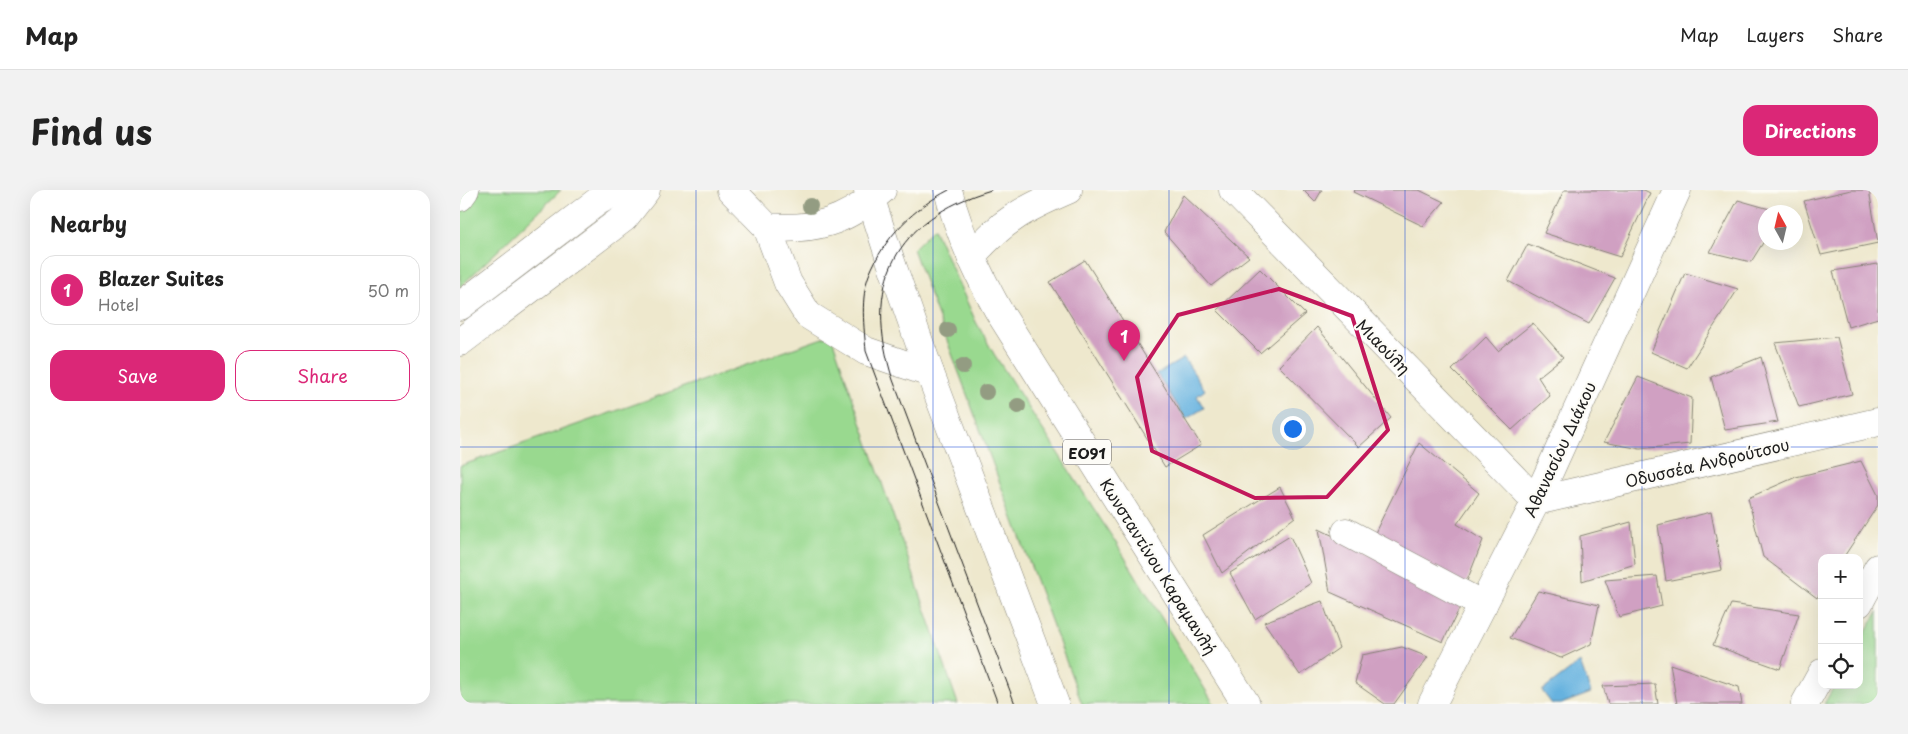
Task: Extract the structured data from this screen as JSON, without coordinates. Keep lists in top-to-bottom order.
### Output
{
  "streets": {
    "main road": [
      "Μιαούλη",
      "Αθανασίου Διάκου",
      "ΕΟ91",
      "Οδυσσέα Ανδρούτσου",
      "Κωνσταντίνου Καραμανλή"
    ]
  },
  "crossings": [
    ["Μιαούλη", "Αθανασίου Διάκου"],
    ["Μιαούλη", "Οδυσσέα Ανδρούτσου"],
    ["Αθανασίου Διάκου", "Οδυσσέα Ανδρούτσου"]
  ],
  "north": "top",
  "page": {
    "header": "Map",
    "nav": ["Map", "Layers", "Share"],
    "title": "Find us",
    "buttons": [
      "Directions",
      ["Save", "Share"]
    ],
    "heading": "Nearby",
    "list": [
      {
        "mark": "1",
        "name": "Blazer Suites",
        "note": "Hotel",
        "value": "50 m"
      }
    ],
    "pins": "1",
    "map_buttons": ["+", "−"]
  }
}
